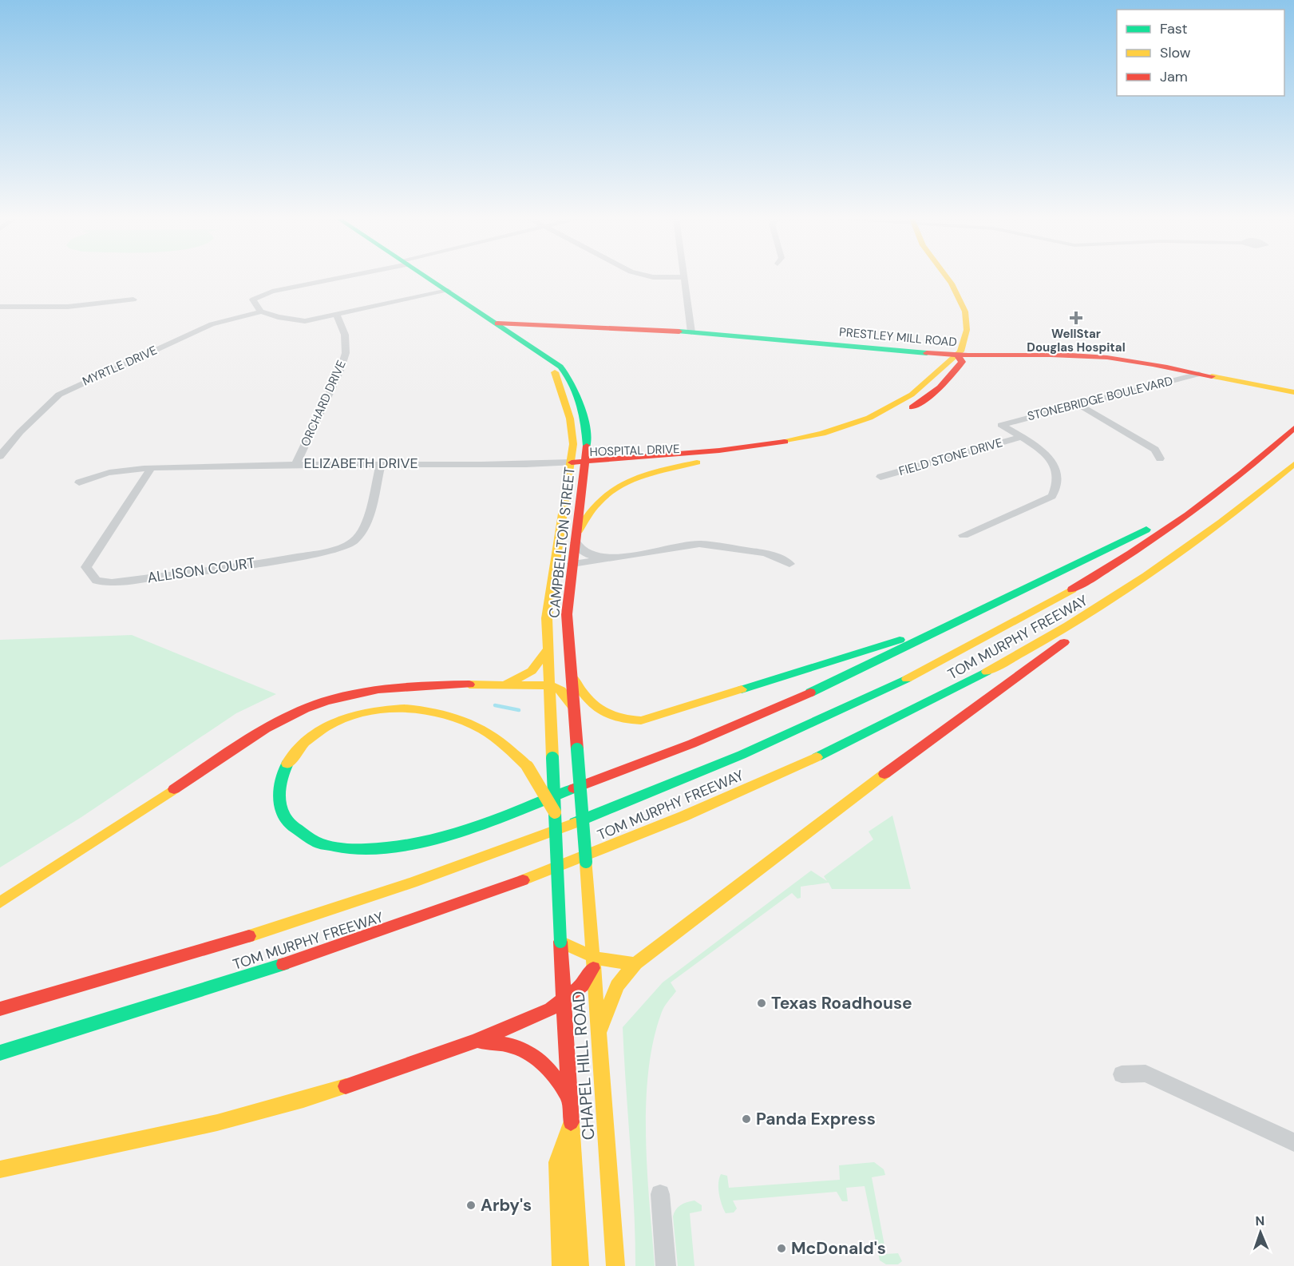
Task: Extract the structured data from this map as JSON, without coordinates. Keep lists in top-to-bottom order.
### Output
{
  "streets": {
    "main road": [
      "PRESTLEY MILL ROAD",
      "HOSPITAL DRIVE",
      "CAMPBELLTON STREET",
      "TOM MURPHY FREEWAY",
      "CHAPEL HILL ROAD"
    ],
    "street": [
      "MYRTLE DRIVE",
      "STONEBRIDGE BOULEVARD",
      "ORCHARD DRIVE",
      "FIELD STONE DRIVE",
      "ELIZABETH DRIVE",
      "ALLISON COURT"
    ]
  },
  "crossings": [
    ["PRESTLEY MILL ROAD", "STONEBRIDGE BOULEVARD"],
    ["PRESTLEY MILL ROAD", "HOSPITAL DRIVE"],
    ["PRESTLEY MILL ROAD", "CAMPBELLTON STREET"],
    ["STONEBRIDGE BOULEVARD", "FIELD STONE DRIVE"],
    ["ORCHARD DRIVE", "ELIZABETH DRIVE"],
    ["HOSPITAL DRIVE", "ELIZABETH DRIVE"],
    ["HOSPITAL DRIVE", "CAMPBELLTON STREET"],
    ["ELIZABETH DRIVE", "CAMPBELLTON STREET"],
    ["ELIZABETH DRIVE", "ALLISON COURT"],
    ["CAMPBELLTON STREET", "CHAPEL HILL ROAD"]
  ],
  "places": {
    "health": ["WellStar Douglas Hospital"],
    "other": [
      "Texas Roadhouse",
      "Panda Express",
      "Arby's",
      "McDonald's"
    ]
  },
  "legend": ["Fast", "Slow", "Jam"],
  "north": "top"
}
